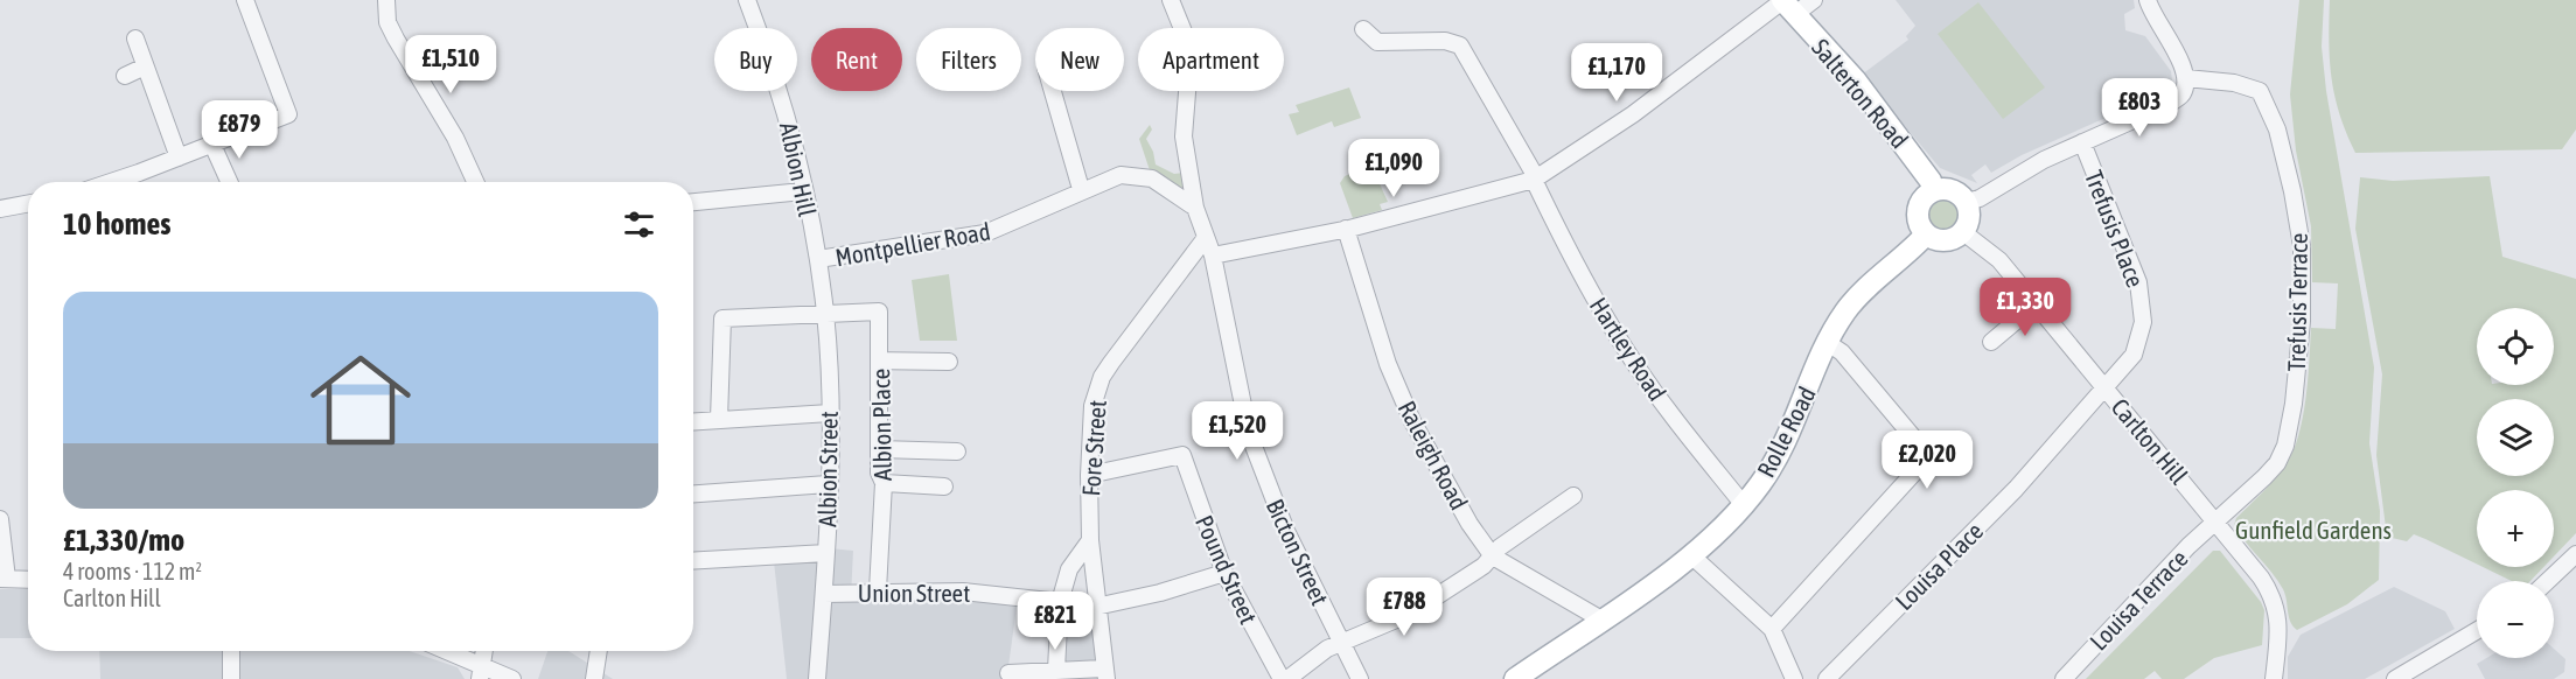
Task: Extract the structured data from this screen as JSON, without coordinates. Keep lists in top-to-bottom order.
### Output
{
  "streets": {
    "main road": ["Salterton Road", "Rolle Road"],
    "street": [
      "Albion Hill",
      "Trefusis Place",
      "Montpellier Road",
      "Trefusis Terrace",
      "Hartley Road",
      "Albion Place",
      "Carlton Hill",
      "Fore Street",
      "Raleigh Road",
      "Albion Street",
      "Bicton Street",
      "Louisa Place",
      "Pound Street",
      "Union Street",
      "Louisa Terrace"
    ]
  },
  "crossings": [
    ["Salterton Road", "Rolle Road"],
    ["Salterton Road", "Carlton Hill"],
    ["Albion Hill", "Montpellier Road"],
    ["Albion Hill", "Albion Street"],
    ["Trefusis Place", "Carlton Hill"],
    ["Trefusis Place", "Louisa Place"],
    ["Montpellier Road", "Albion Street"],
    ["Montpellier Road", "Bicton Street"],
    ["Trefusis Terrace", "Carlton Hill"],
    ["Trefusis Terrace", "Louisa Terrace"],
    ["Hartley Road", "Rolle Road"],
    ["Albion Place", "Albion Street"],
    ["Albion Place", "Union Street"],
    ["Rolle Road", "Carlton Hill"],
    ["Rolle Road", "Raleigh Road"],
    ["Carlton Hill", "Louisa Place"],
    ["Carlton Hill", "Louisa Terrace"],
    ["Fore Street", "Bicton Street"],
    ["Fore Street", "Pound Street"],
    ["Albion Street", "Union Street"]
  ],
  "parks": ["Gunfield Gardens"],
  "page": {
    "chip": [
      "Buy",
      "Rent",
      "Filters",
      "New",
      "Apartment"
    ],
    "price": [
      "£1,510",
      "£1,170",
      "£803",
      "£879",
      "£1,090",
      "£1,330",
      "£1,520",
      "£2,020",
      "£788",
      "£821"
    ],
    "heading": "10 homes",
    "list": [
      {
        "name": "£1,330/mo",
        "note": "4 rooms · 112 m² · Carlton Hill"
      }
    ],
    "map_buttons": ["+", "−"]
  }
}
